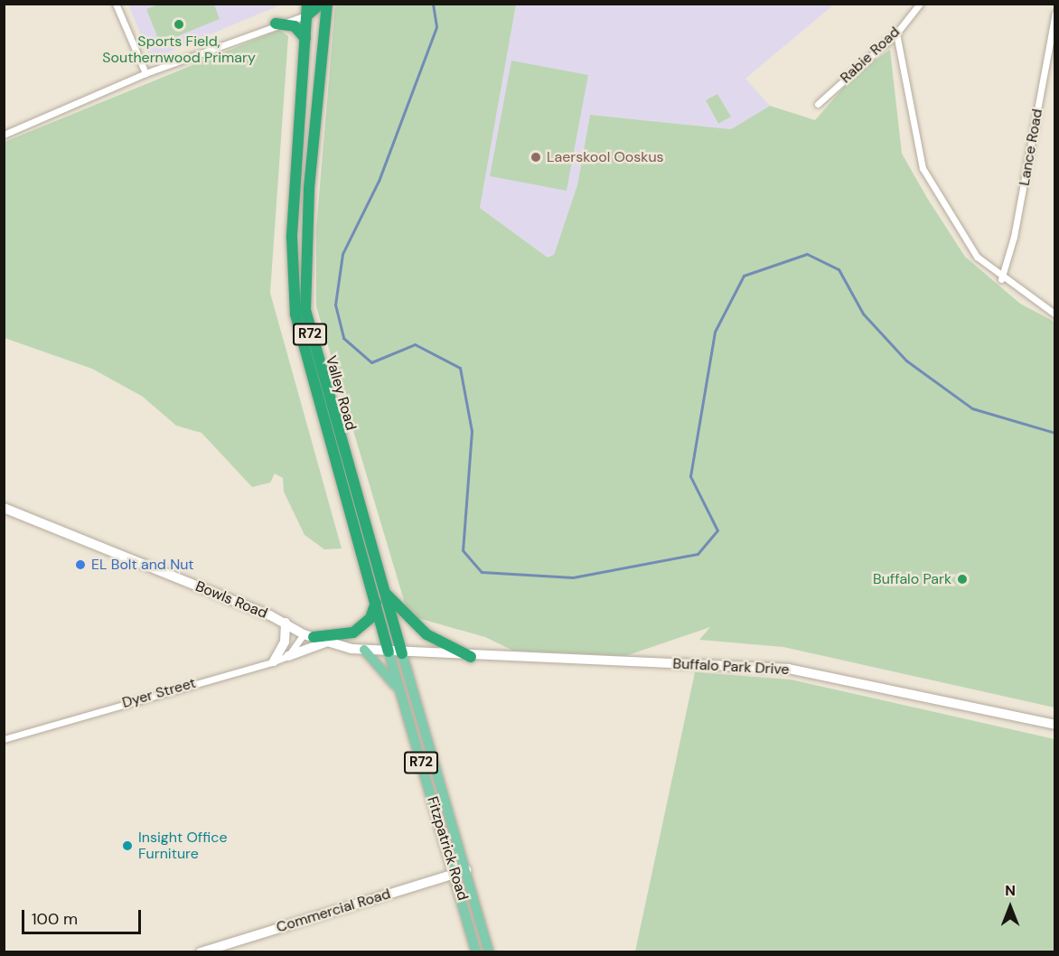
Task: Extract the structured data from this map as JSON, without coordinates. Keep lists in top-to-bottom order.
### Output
{
  "streets": {
    "highway": ["R72", "Valley Road"],
    "main road": ["Fitzpatrick Road"],
    "street": [
      "Rabie Road",
      "Lance Road",
      "Bowls Road",
      "Buffalo Park Drive",
      "Dyer Street",
      "Commercial Road"
    ]
  },
  "crossings": [
    ["Valley Road", "Bowls Road"],
    ["Valley Road", "Buffalo Park Drive"],
    ["Valley Road", "Fitzpatrick Road"],
    ["Bowls Road", "Buffalo Park Drive"],
    ["Bowls Road", "Fitzpatrick Road"],
    ["Buffalo Park Drive", "Fitzpatrick Road"],
    ["Fitzpatrick Road", "Commercial Road"]
  ],
  "places": [
    "Sports Field, Southernwood Primary",
    "Laerskool Ooskus",
    "EL Bolt and Nut",
    "Buffalo Park",
    "Insight Office Furniture"
  ],
  "scale_bar": "100 m",
  "north": "top"
}
